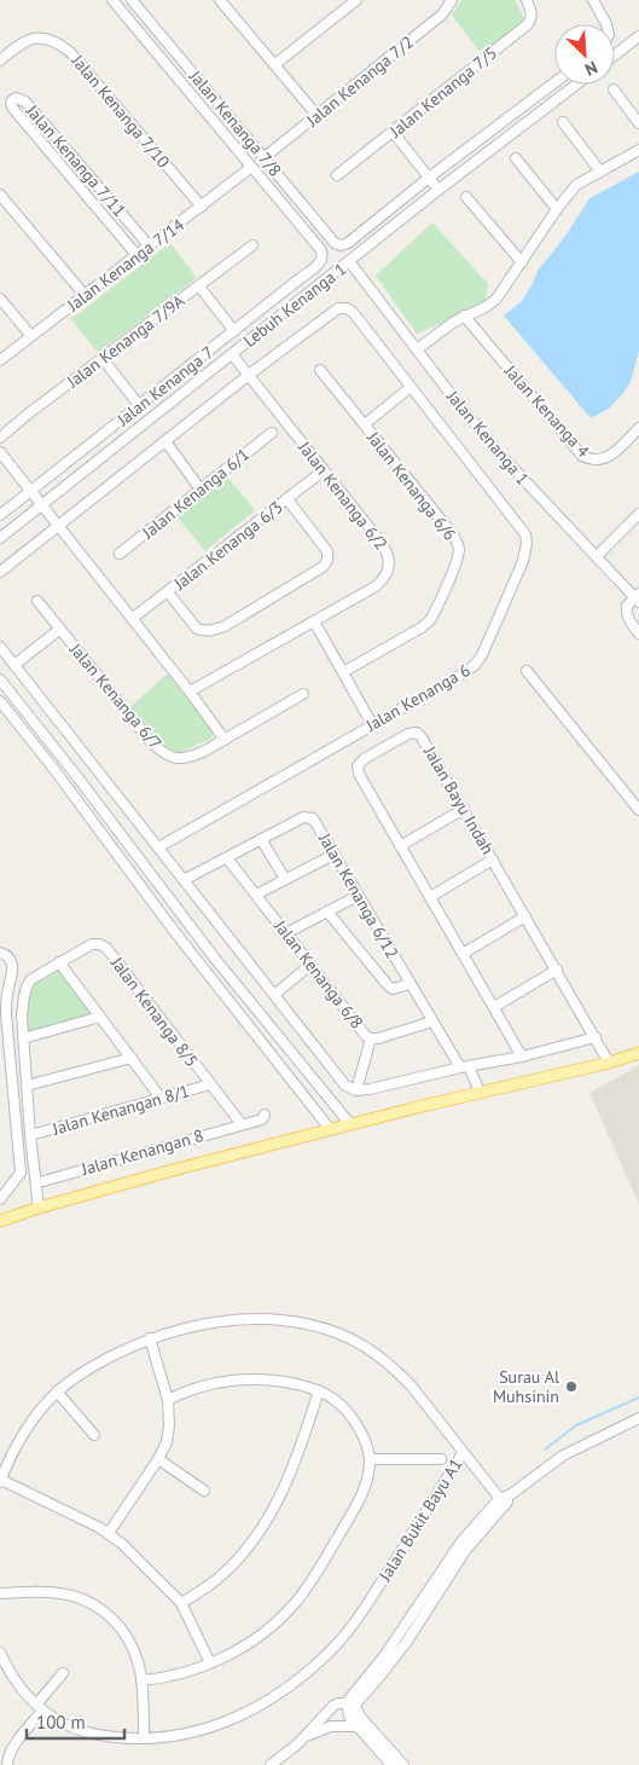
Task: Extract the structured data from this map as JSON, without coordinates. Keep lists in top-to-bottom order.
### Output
{
  "streets": {
    "street": [
      "Jalan Kenanga 7/2",
      "Jalan Kenanga 7/5",
      "Jalan Kenanga 7/10",
      "Jalan Kenanga 7/8",
      "Jalan Kenanga 7/11",
      "Jalan Kenanga 7/14",
      "Lebuh Kenanga 1",
      "Jalan Kenanga 7/9A",
      "Jalan Kenanga 7",
      "Jalan Kenanga 4",
      "Jalan Kenanga 1",
      "Jalan Kenanga 6/6",
      "Jalan Kenanga 6/1",
      "Jalan Kenanga 6/2",
      "Jalan Kenanga 6/3",
      "Jalan Kenanga 6/7",
      "Jalan Kenanga 6",
      "Jalan Bayu Indah",
      "Jalan Kenanga 6/12",
      "Jalan Kenanga 6/8",
      "Jalan Kenanga 8/5",
      "Jalan Kenangan 8/1",
      "Jalan Kenangan 8",
      "Jalan Bukit Bayu A1"
    ]
  },
  "crossings": [
    ["Jalan Kenanga 7/2", "Jalan Kenanga 7/8"],
    ["Jalan Kenanga 7/10", "Jalan Kenanga 7/14"],
    ["Jalan Kenanga 7/11", "Jalan Kenanga 7/14"],
    ["Jalan Kenanga 7/14", "Jalan Kenanga 7"],
    ["Lebuh Kenanga 1", "Jalan Kenanga 1"],
    ["Lebuh Kenanga 1", "Jalan Kenanga 6/2"],
    ["Jalan Kenanga 6/2", "Jalan Kenanga 6/3"],
    ["Jalan Kenanga 6/2", "Jalan Kenanga 6"],
    ["Jalan Kenanga 6/12", "Jalan Kenanga 6/8"],
    ["Jalan Kenanga 8/5", "Jalan Kenangan 8/1"],
    ["Jalan Kenanga 8/5", "Jalan Kenangan 8"]
  ],
  "places": ["Surau Al Muhsinin"],
  "scale_bar": "100 m",
  "north": "bottom right"
}
